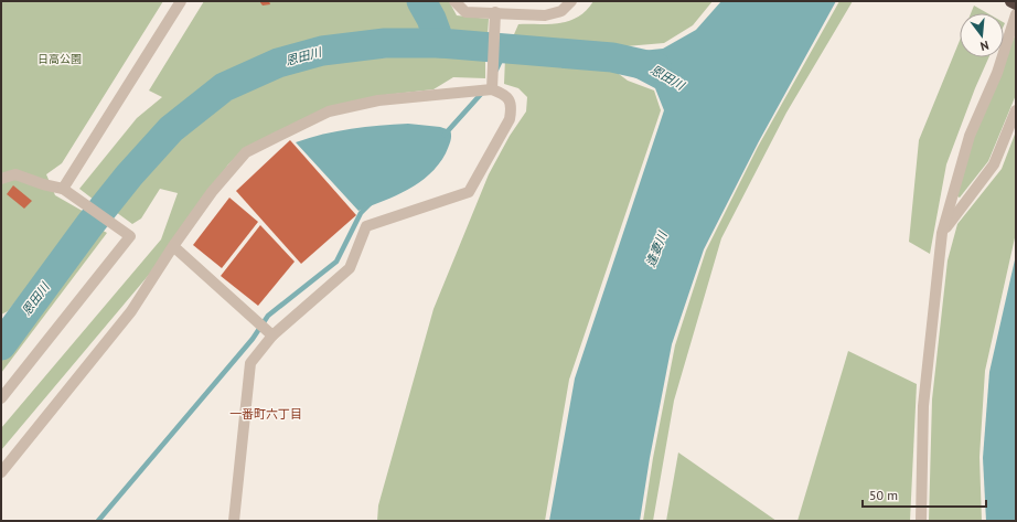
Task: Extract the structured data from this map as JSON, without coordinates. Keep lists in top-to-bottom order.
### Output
{
  "districts": ["一番町六丁目"],
  "water": ["恩田川", "逢妻川"],
  "parks": ["日高公園"],
  "scale_bar": "50 m",
  "north": "bottom"
}
